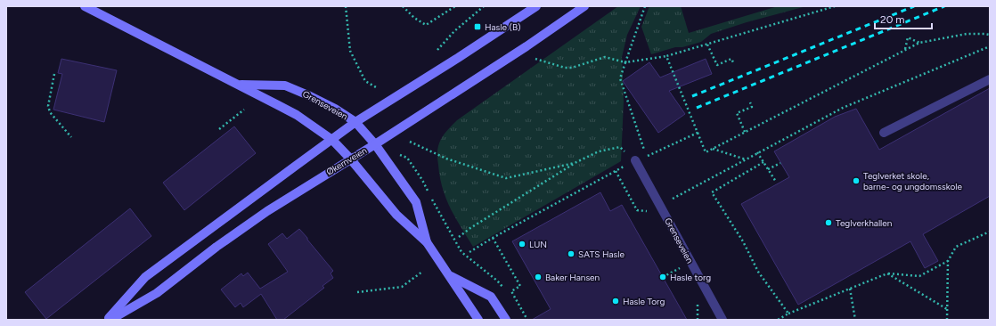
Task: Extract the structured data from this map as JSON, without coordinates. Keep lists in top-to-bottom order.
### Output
{
  "streets": {
    "main road": ["Grenseveien", "Økernveien"]
  },
  "crossings": [
    ["Grenseveien", "Økernveien"]
  ],
  "places": {
    "transit": ["Hasle (B)"],
    "other": [
      "Teglverket skole, barne- og ungdomsskole",
      "Teglverkhallen",
      "LUN",
      "SATS Hasle",
      "Baker Hansen",
      "Hasle torg",
      "Hasle Torg"
    ]
  },
  "scale_bar": "20 m"
}
